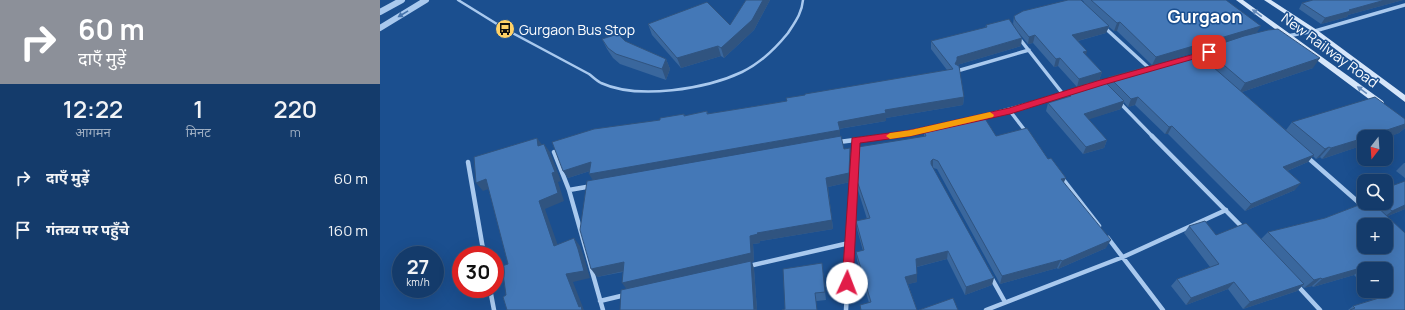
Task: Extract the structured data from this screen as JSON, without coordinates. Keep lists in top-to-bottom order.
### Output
{
  "streets": {
    "main road": ["New Railway Road"]
  },
  "districts": ["Gurgaon"],
  "places": {
    "bus stop": ["Gurgaon Bus Stop"]
  },
  "north": "bottom",
  "page": {
    "turn": ["60 m", "दाएँ मुड़ें"],
    "eta": [
      "12:22",
      "आगमन",
      "1",
      "मिनट",
      "220",
      "m"
    ],
    "map_buttons": ["+", "−"],
    "list": [
      {
        "name": "दाएँ मुड़ें",
        "value": "60 m"
      },
      {
        "name": "गंतव्य पर पहुँचे",
        "value": "160 m"
      }
    ],
    "speed": "27 km/h",
    "limit": "30"
  }
}
